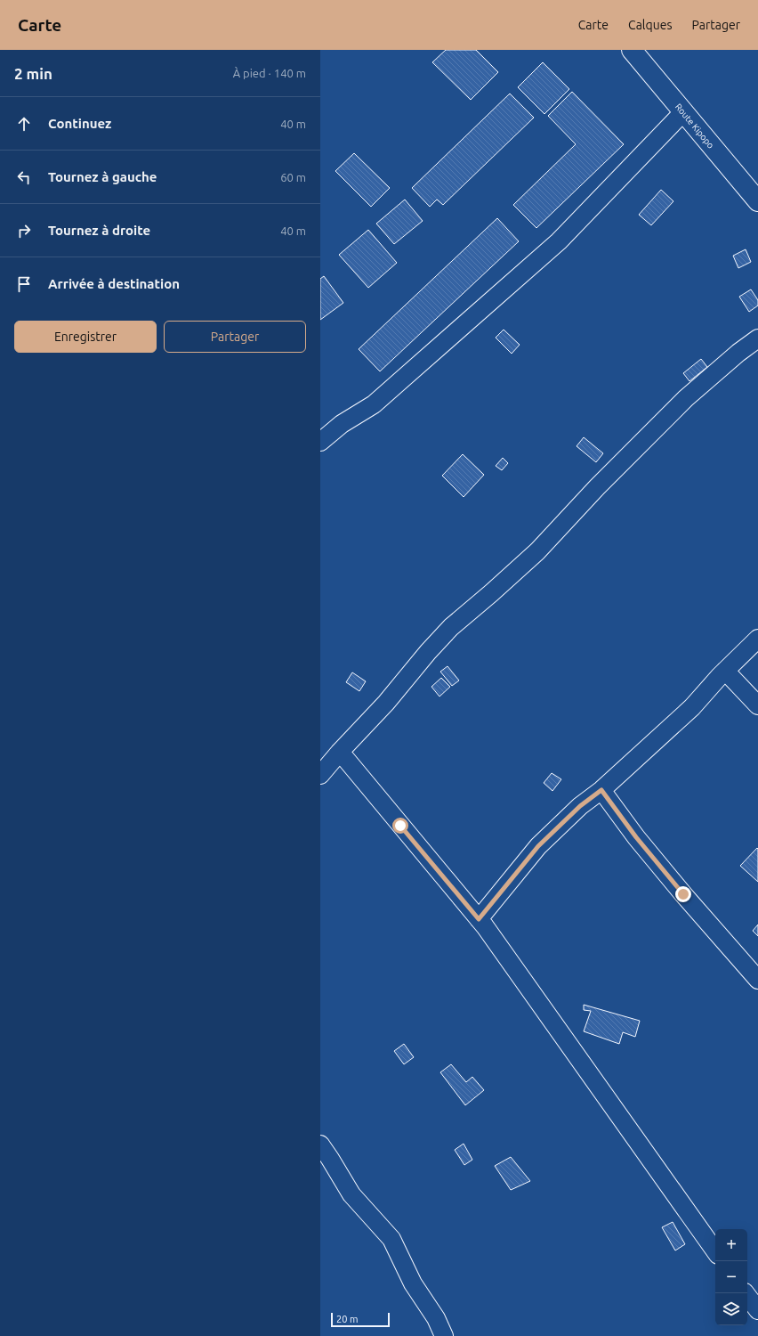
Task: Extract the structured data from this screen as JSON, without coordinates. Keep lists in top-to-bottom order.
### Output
{
  "streets": {
    "main road": ["Route Kipopo"]
  },
  "scale_bar": "20 m",
  "page": {
    "header": "Carte",
    "nav": ["Carte", "Calques", "Partager"],
    "heading": ["2 min", "À pied · 140 m"],
    "list": [
      ["Continuez", "40 m"],
      ["Tournez à gauche", "60 m"],
      ["Tournez à droite", "40 m"],
      "Arrivée à destination"
    ],
    "buttons": ["Enregistrer", "Partager"],
    "map_buttons": ["+", "−"],
    "scale": "20 m"
  }
}
